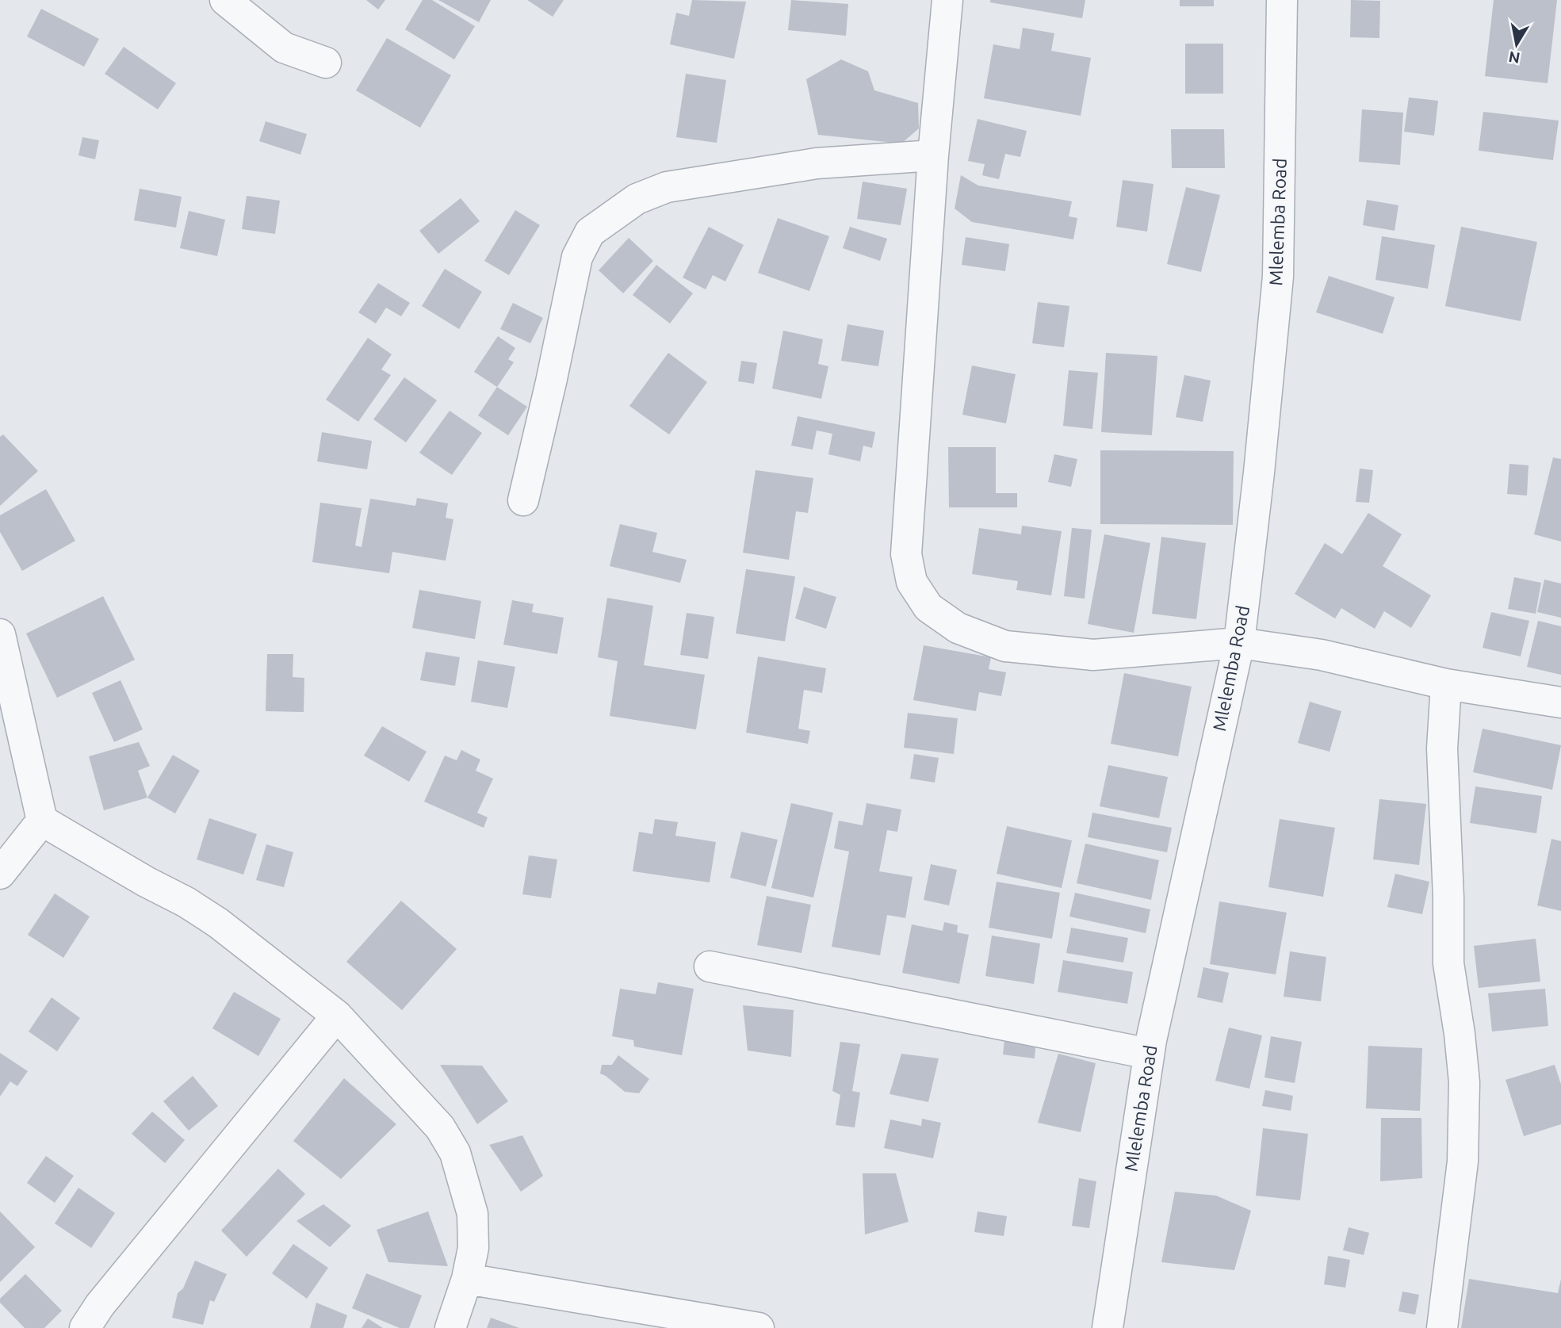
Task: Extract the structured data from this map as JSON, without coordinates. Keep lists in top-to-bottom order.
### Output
{
  "streets": {
    "street": ["Mlelemba Road"]
  },
  "north": "bottom"
}
